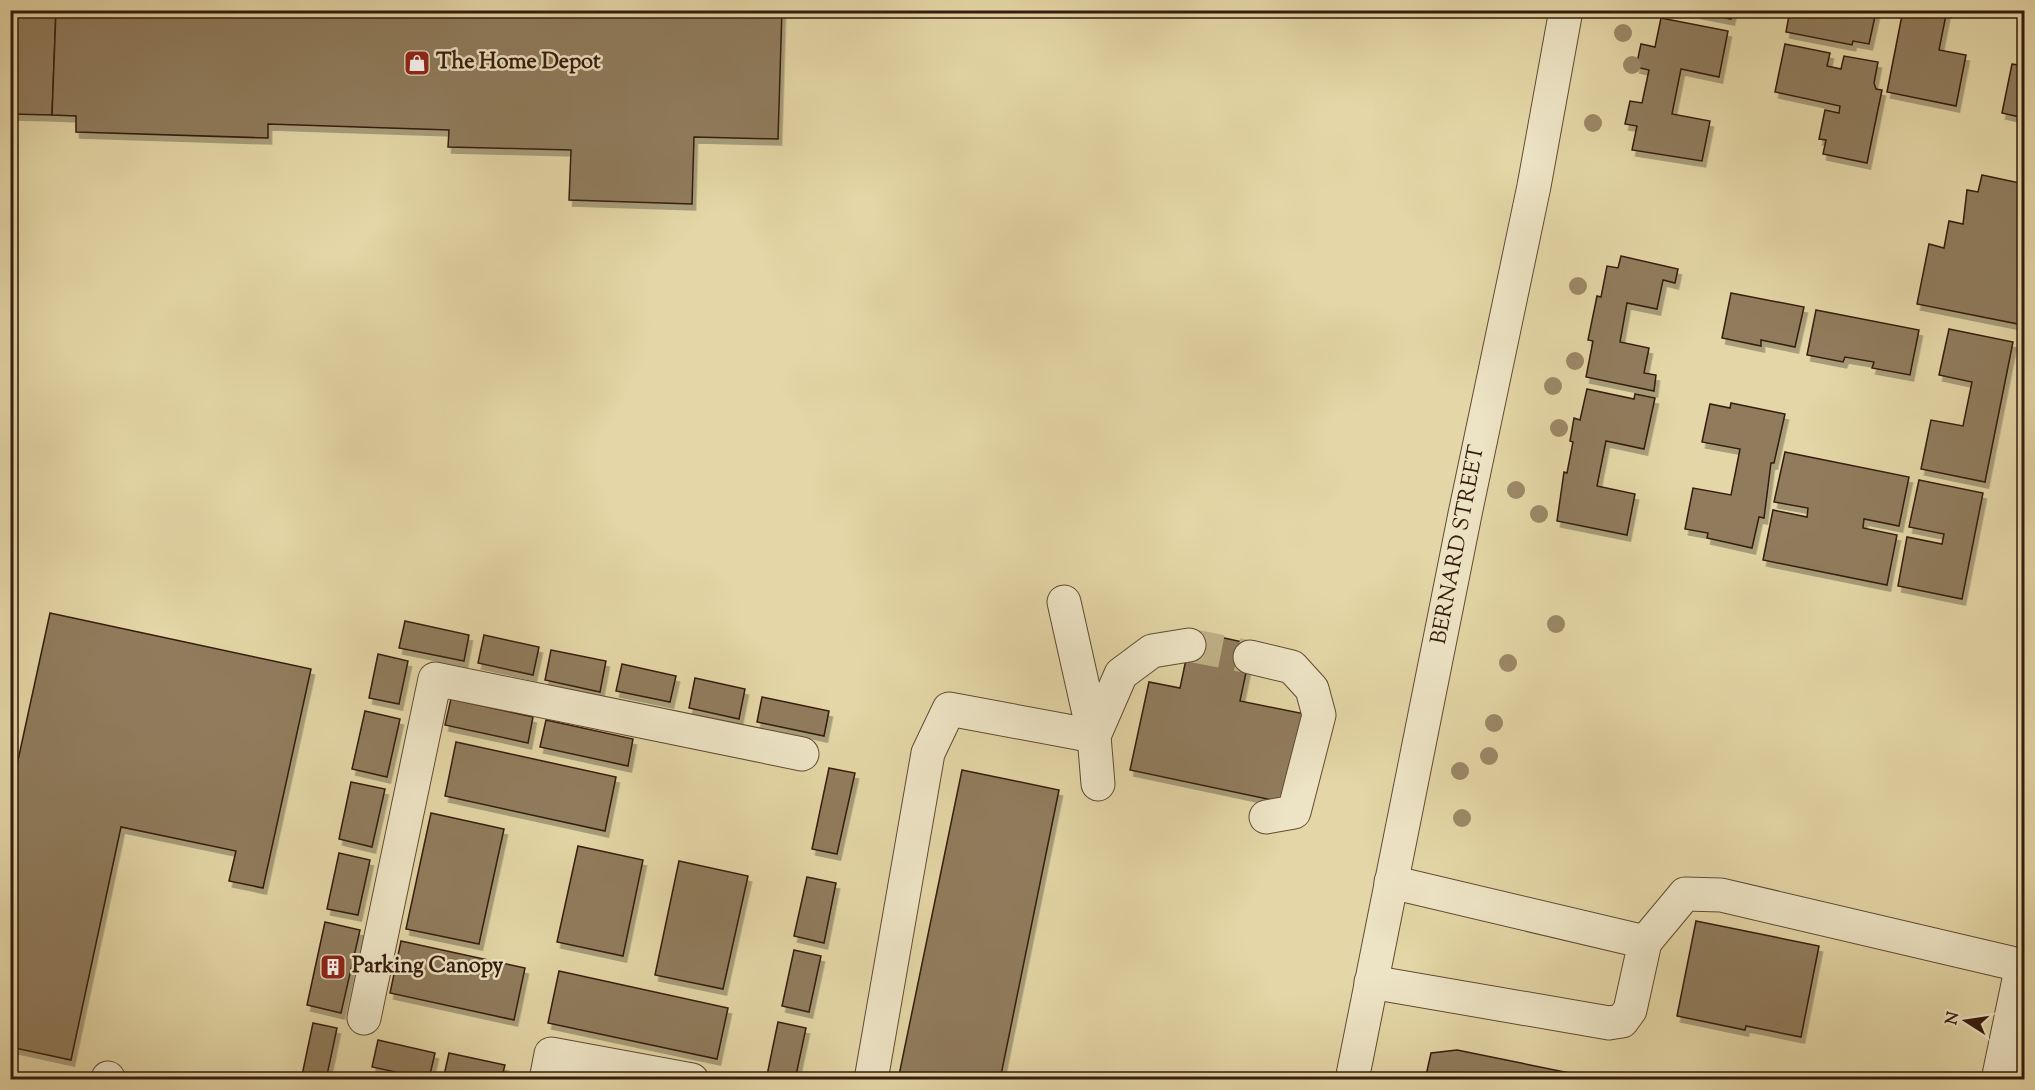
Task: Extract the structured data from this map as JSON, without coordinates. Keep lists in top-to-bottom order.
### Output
{
  "streets": {
    "street": ["BERNARD STREET"]
  },
  "places": {
    "shop": ["The Home Depot"],
    "building": ["Parking Canopy"]
  },
  "north": "left"
}
